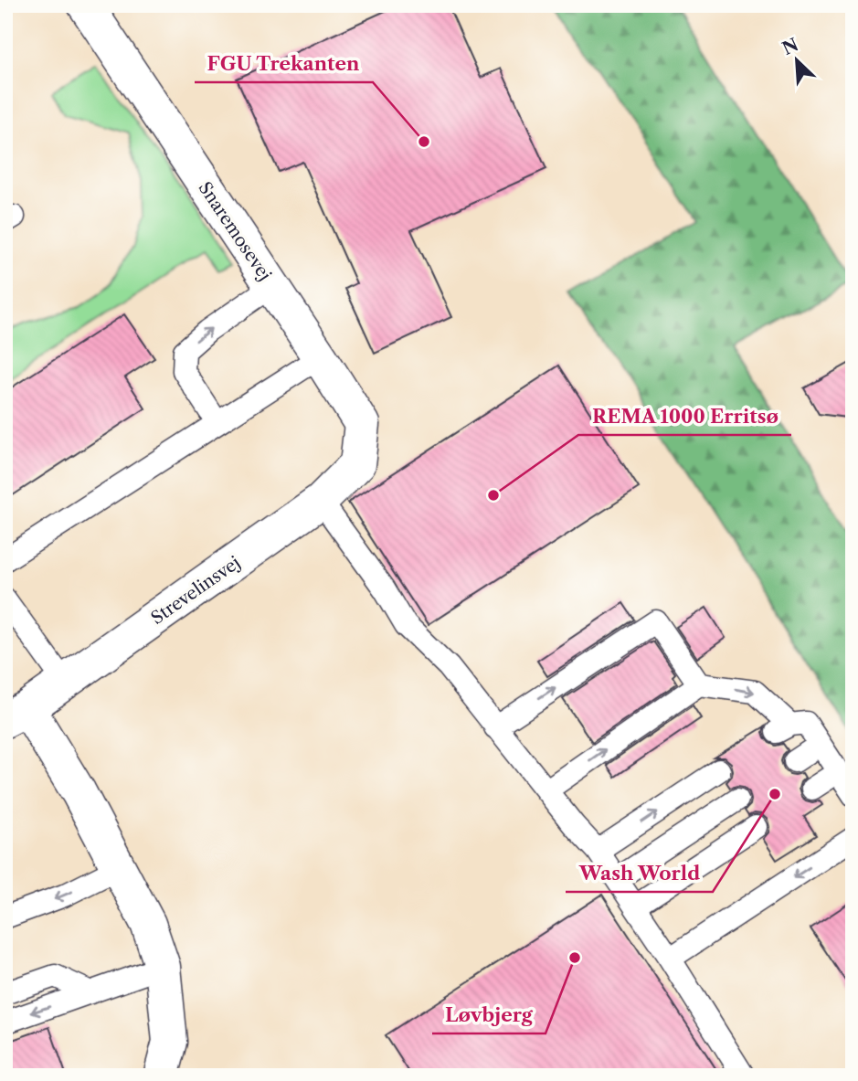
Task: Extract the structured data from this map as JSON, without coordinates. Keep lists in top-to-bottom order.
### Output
{
  "streets": {
    "street": ["Snaremosevej", "Strevelinsvej"]
  },
  "crossings": [
    ["Snaremosevej", "Strevelinsvej"]
  ],
  "places": [
    "FGU Trekanten",
    "REMA 1000 Erritsø",
    "Wash World",
    "Løvbjerg"
  ],
  "north": "top left"
}
